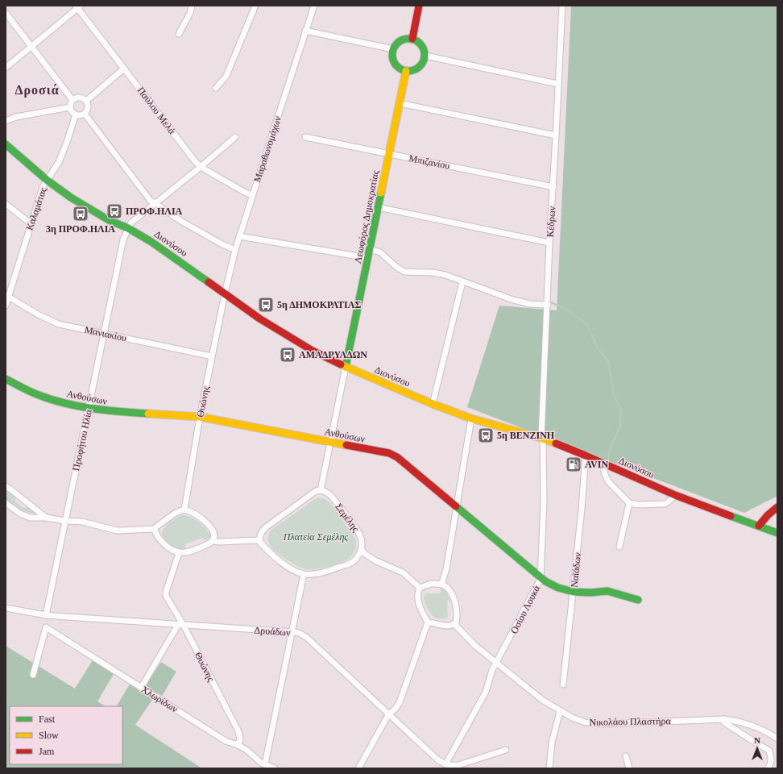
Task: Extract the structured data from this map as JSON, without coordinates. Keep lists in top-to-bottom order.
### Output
{
  "streets": {
    "street": [
      "Παύλου Μελά",
      "Μαραθωνομάχων",
      "Μπιζανίου",
      "Καλαμάτας",
      "Λεωφόρος Δημοκρατίας",
      "Κέδρων",
      "Διονύσου",
      "Μανιακίου",
      "Ανθούσων",
      "Θυώνης",
      "Προφήτου Ηλία",
      "Σεμέλης",
      "Ναϊάδων",
      "Οσίου Λουκά",
      "Δρυάδων",
      "Χλωρίδων",
      "Νικολάου Πλαστήρα"
    ]
  },
  "crossings": [
    ["Παύλου Μελά", "Μαραθωνομάχων"],
    ["Μαραθωνομάχων", "Διονύσου"],
    ["Μαραθωνομάχων", "Θυώνης"],
    ["Μπιζανίου", "Λεωφόρος Δημοκρατίας"],
    ["Μπιζανίου", "Κέδρων"],
    ["Καλαμάτας", "Διονύσου"],
    ["Καλαμάτας", "Μανιακίου"],
    ["Λεωφόρος Δημοκρατίας", "Διονύσου"],
    ["Κέδρων", "Διονύσου"],
    ["Κέδρων", "Οσίου Λουκά"],
    ["Διονύσου", "Θυώνης"],
    ["Διονύσου", "Προφήτου Ηλία"],
    ["Διονύσου", "Ναϊάδων"],
    ["Διονύσου", "Οσίου Λουκά"],
    ["Μανιακίου", "Θυώνης"],
    ["Μανιακίου", "Προφήτου Ηλία"],
    ["Ανθούσων", "Θυώνης"],
    ["Ανθούσων", "Προφήτου Ηλία"],
    ["Ανθούσων", "Ναϊάδων"],
    ["Ανθούσων", "Οσίου Λουκά"],
    ["Θυώνης", "Δρυάδων"],
    ["Θυώνης", "Χλωρίδων"],
    ["Προφήτου Ηλία", "Δρυάδων"],
    ["Οσίου Λουκά", "Δρυάδων"],
    ["Οσίου Λουκά", "Νικολάου Πλαστήρα"]
  ],
  "districts": ["Δροσιά"],
  "parks": ["Πλατεία Σεμέλης"],
  "places": {
    "bus stop": [
      "ΠΡΟΦ.ΗΛΙΑ",
      "3η ΠΡΟΦ.ΗΛΙΑ",
      "5η ΔΗΜΟΚΡΑΤΙΑΣ",
      "ΑΜΑΔΡΥΑΔΩΝ",
      "5η ΒΕΝΖΙΝΗ"
    ],
    "fuel station": ["AVIN"]
  },
  "legend": ["Fast", "Slow", "Jam"],
  "north": "top"
}
